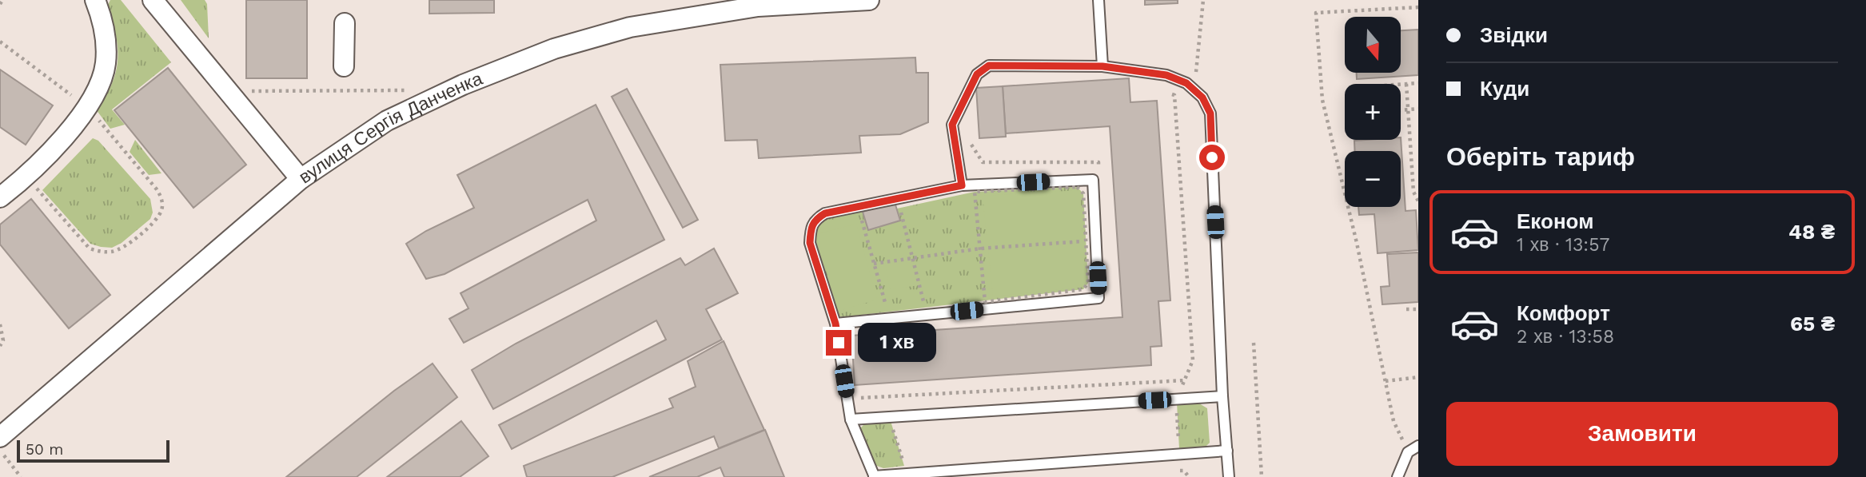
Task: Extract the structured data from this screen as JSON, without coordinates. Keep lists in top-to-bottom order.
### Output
{
  "streets": {
    "street": ["вулиця Сергія Данченка"]
  },
  "scale_bar": "50 m",
  "north": "bottom",
  "page": {
    "banner": ["Звідки", "Куди"],
    "map_buttons": ["+", "−"],
    "heading": "Оберіть тариф",
    "list": [
      {
        "name": "Економ",
        "note": "1 хв · 13:57",
        "value": "48 ₴"
      },
      {
        "name": "Комфорт",
        "note": "2 хв · 13:58",
        "value": "65 ₴"
      }
    ],
    "bubble": "1 хв",
    "buttons": "Замовити",
    "scale": "50 m"
  }
}
